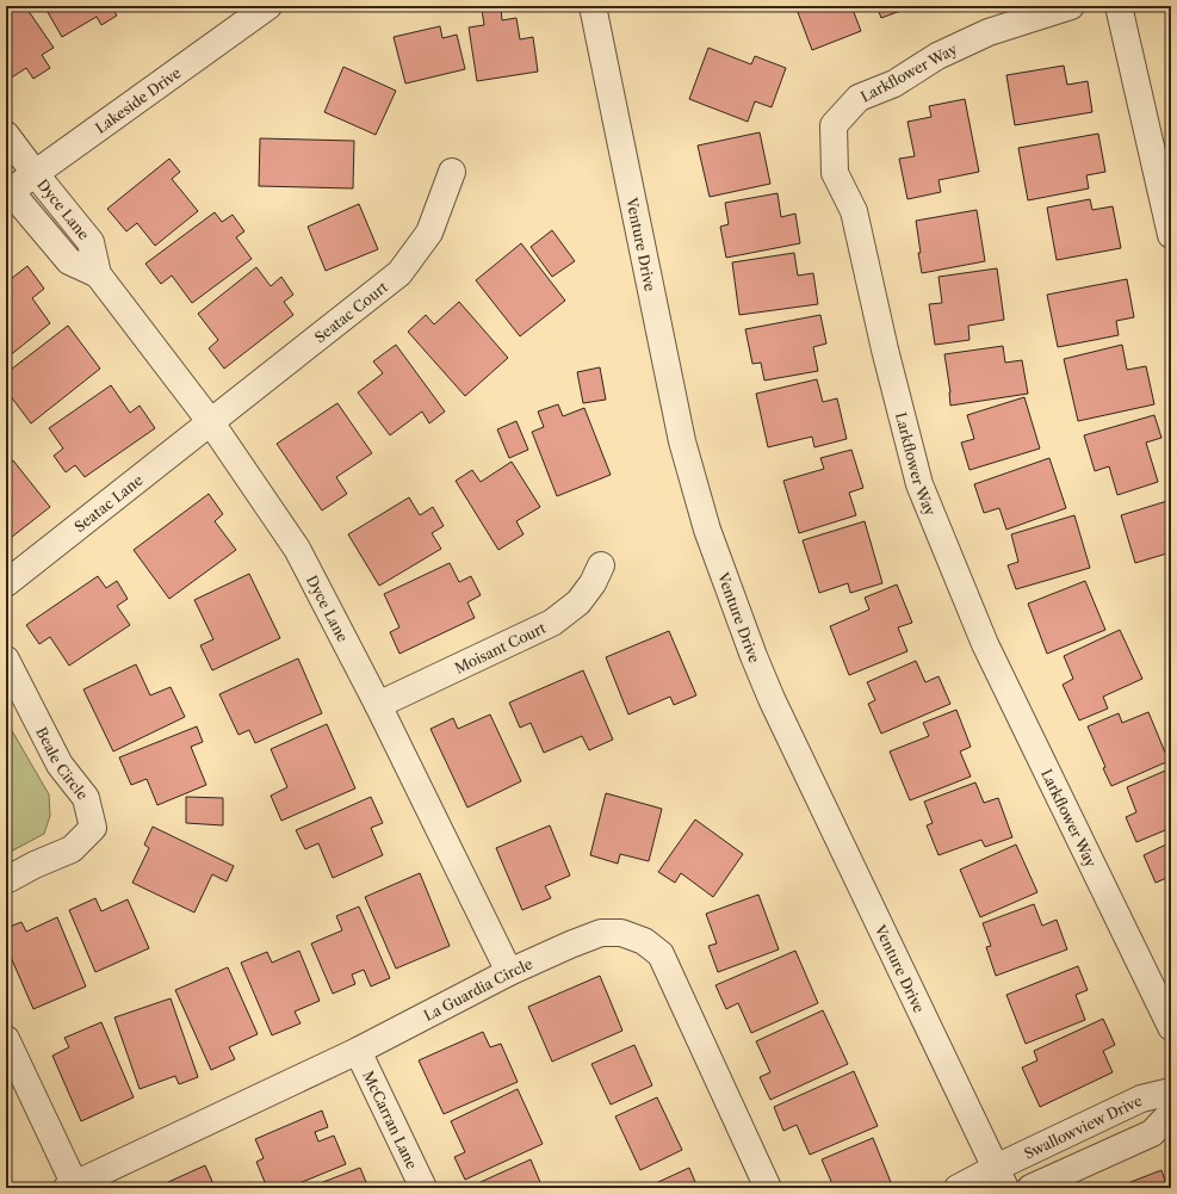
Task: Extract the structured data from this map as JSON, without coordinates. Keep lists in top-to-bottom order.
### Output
{
  "streets": {
    "street": [
      "Larkflower Way",
      "Lakeside Drive",
      "Dyce Lane",
      "Venture Drive",
      "Seatac Court",
      "Seatac Lane",
      "Moisant Court",
      "Beale Circle",
      "La Guardia Circle",
      "McCarran Lane",
      "Swallowview Drive"
    ]
  },
  "crossings": [
    ["Lakeside Drive", "Dyce Lane"],
    ["Dyce Lane", "Seatac Court"],
    ["Dyce Lane", "Seatac Lane"],
    ["Dyce Lane", "Moisant Court"],
    ["Dyce Lane", "La Guardia Circle"],
    ["Venture Drive", "Swallowview Drive"],
    ["Seatac Court", "Seatac Lane"],
    ["La Guardia Circle", "McCarran Lane"]
  ]
}
